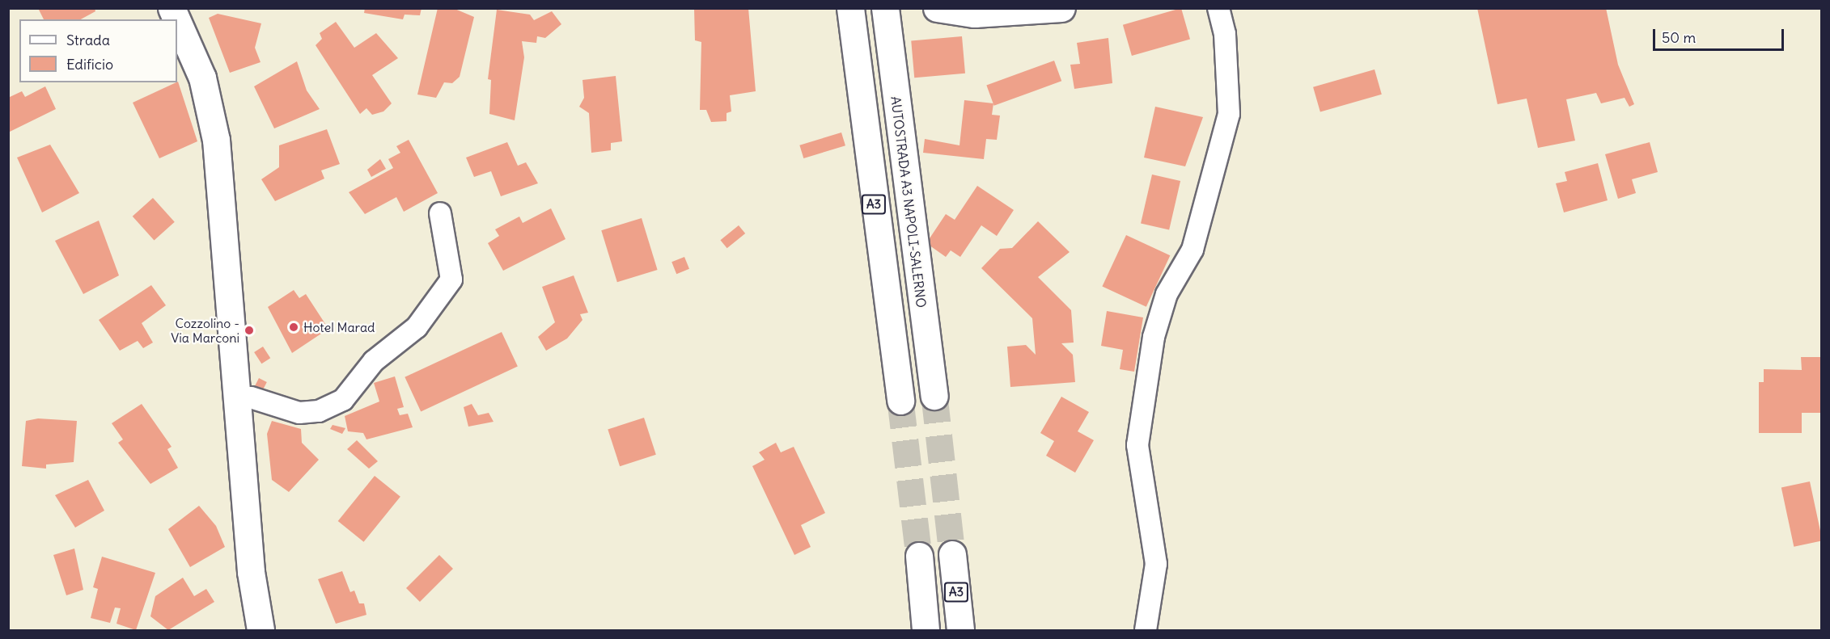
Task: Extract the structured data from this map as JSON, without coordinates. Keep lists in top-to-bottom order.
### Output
{
  "streets": {
    "main road": ["AUTOSTRADA A3 NAPOLI-SALERNO", "A3"]
  },
  "places": ["Hotel Marad", "Cozzolino - Via Marconi"],
  "legend": ["Strada", "Edificio"],
  "scale_bar": "50 m"
}
